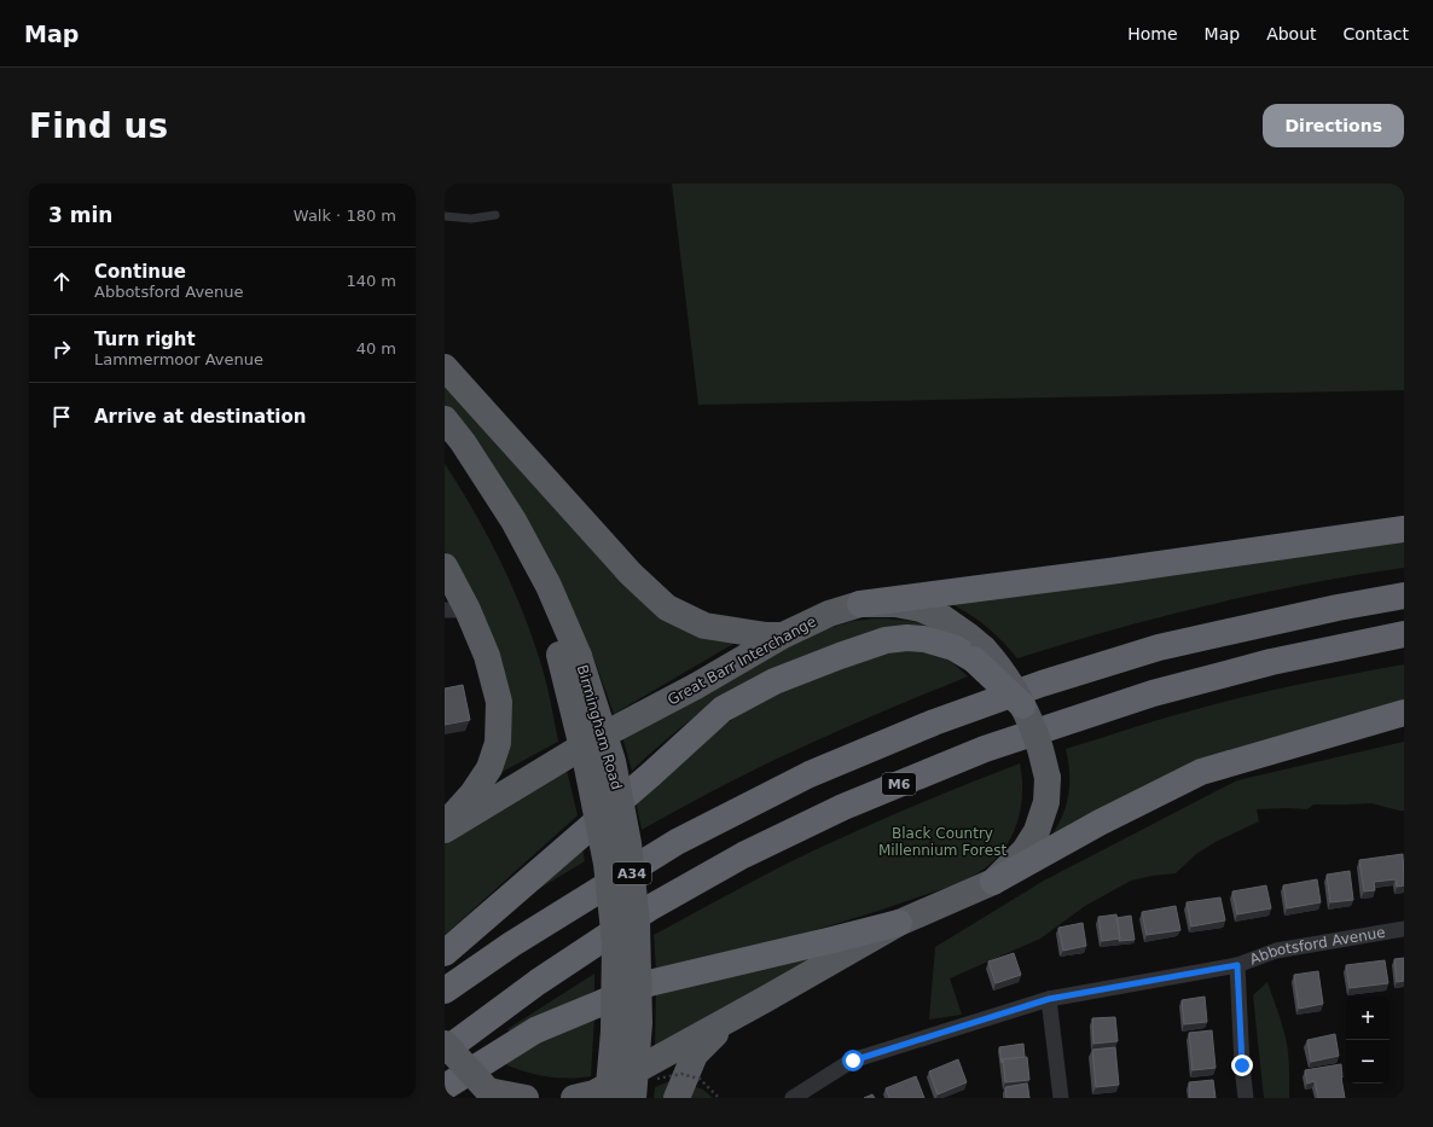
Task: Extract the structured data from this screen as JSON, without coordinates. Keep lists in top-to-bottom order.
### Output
{
  "streets": {
    "highway": [
      "Great Barr Interchange",
      "Birmingham Road",
      "M6",
      "A34"
    ],
    "street": ["Abbotsford Avenue"]
  },
  "parks": ["Black Country Millennium Forest"],
  "page": {
    "header": "Map",
    "nav": [
      "Home",
      "Map",
      "About",
      "Contact"
    ],
    "buttons": "Directions",
    "title": "Find us",
    "heading": ["3 min", "Walk · 180 m"],
    "list": [
      ["Continue", "Abbotsford Avenue", "140 m"],
      ["Turn right", "Lammermoor Avenue", "40 m"],
      "Arrive at destination"
    ],
    "map_buttons": ["+", "−"]
  }
}
